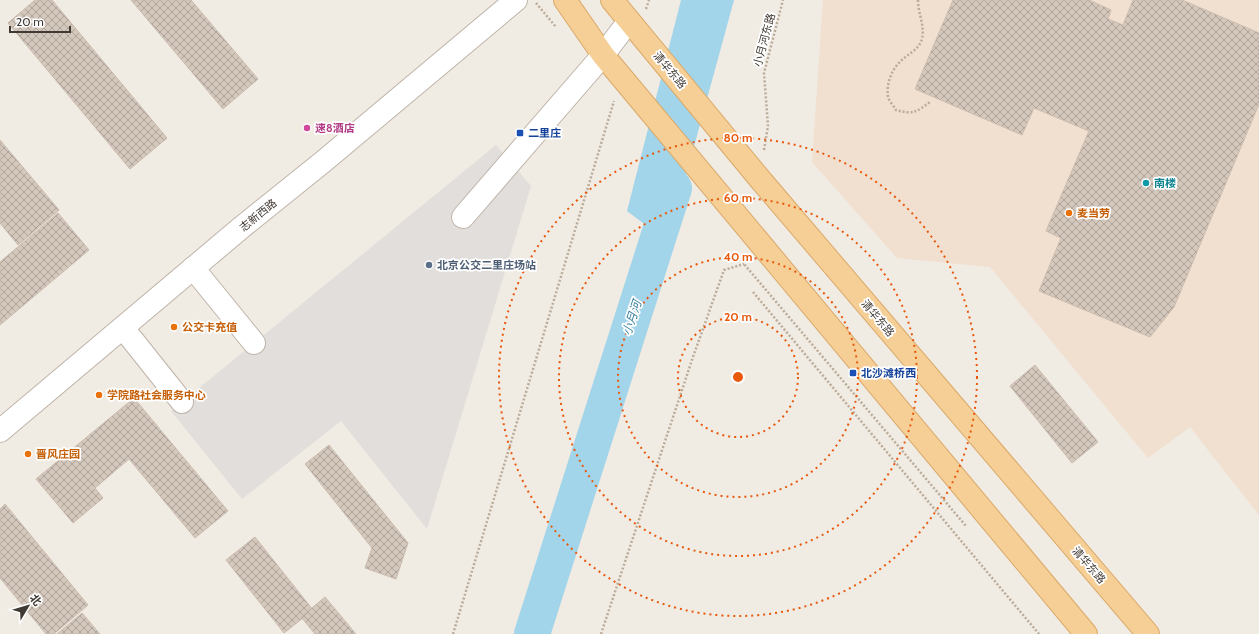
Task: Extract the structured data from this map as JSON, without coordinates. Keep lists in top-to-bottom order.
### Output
{
  "streets": {
    "main road": ["清华东路"],
    "street": ["志新西路"],
    "path": ["小月河东路"]
  },
  "crossings": [
    ["小月河东路", "清华东路"]
  ],
  "water": ["小月河"],
  "places": {
    "other": [
      "速8酒店",
      "南楼",
      "麦当劳",
      "北京公交二里庄场站",
      "公交卡充值",
      "学院路社会服务中心",
      "晋风庄园"
    ],
    "transit": ["二里庄", "北沙滩桥西"]
  },
  "scale_bar": "20 m",
  "north": "top right",
  "rings": [
    "80 m",
    "60 m",
    "40 m",
    "20 m"
  ]
}
